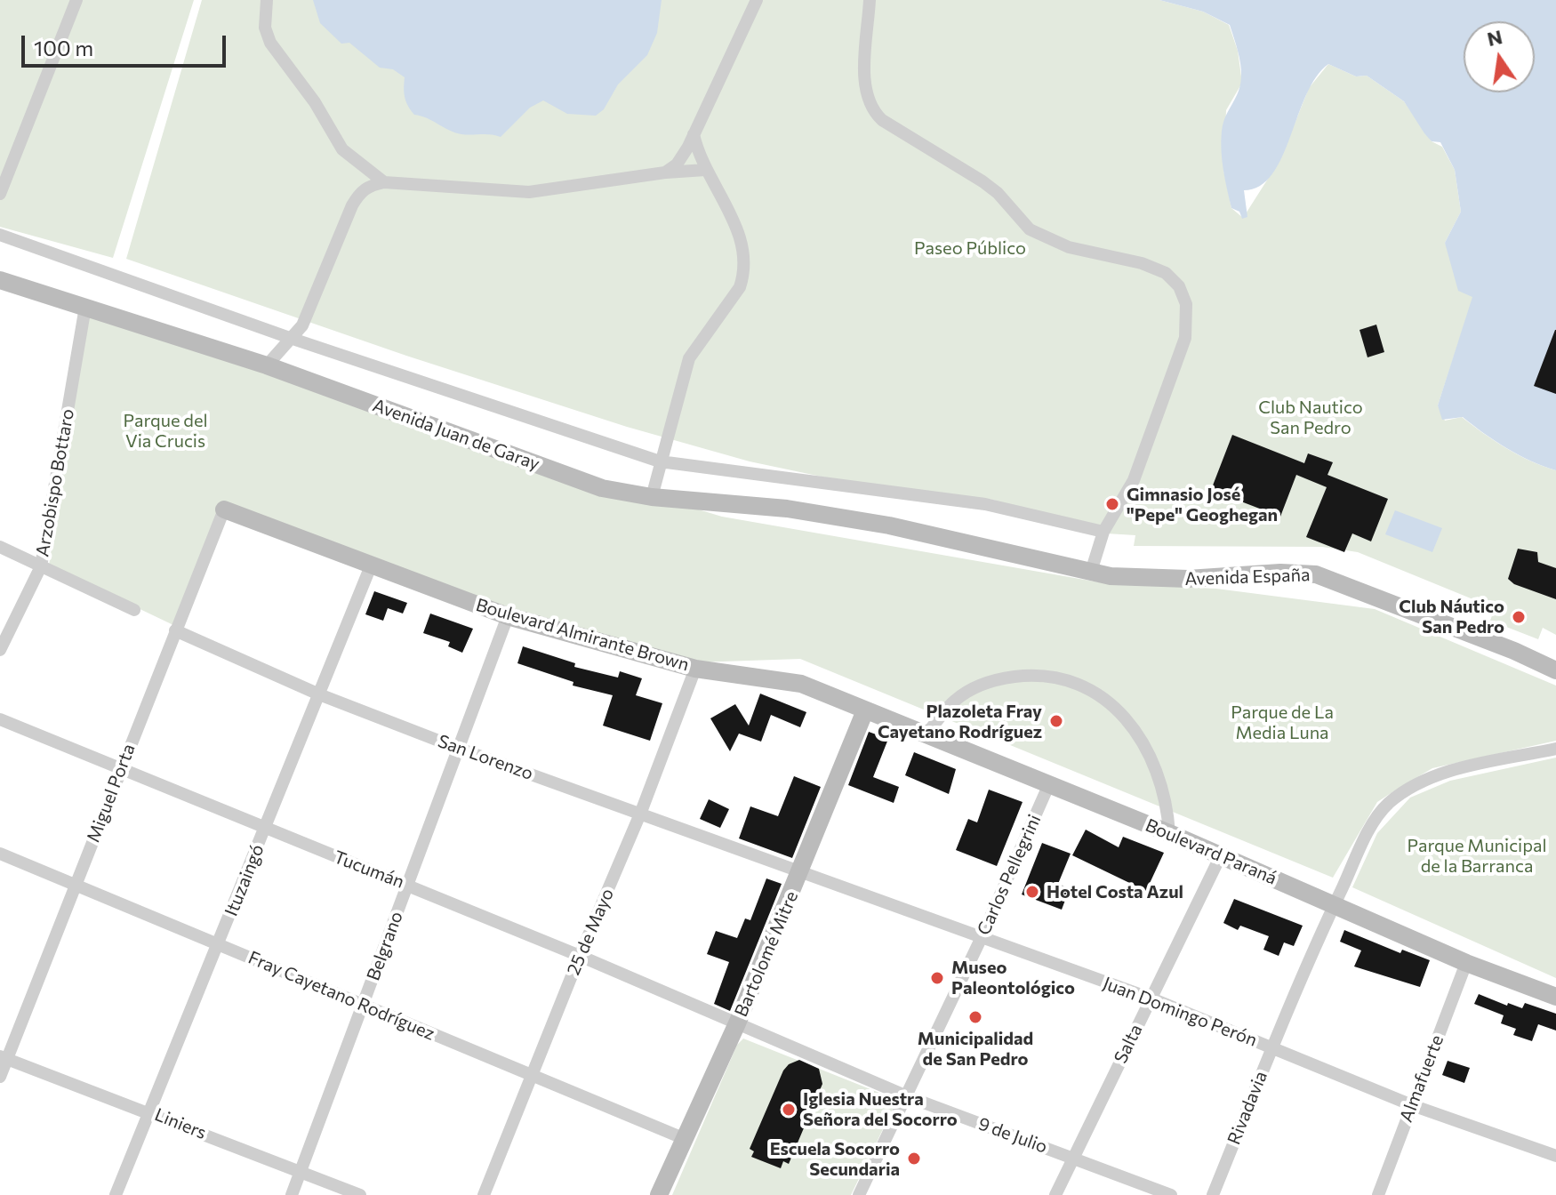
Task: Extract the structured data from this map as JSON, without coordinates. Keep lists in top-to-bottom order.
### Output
{
  "streets": {
    "main road": [
      "Avenida Juan de Garay",
      "Avenida España",
      "Boulevard Almirante Brown",
      "Boulevard Paraná",
      "Bartolomé Mitre"
    ],
    "street": [
      "Arzobispo Bottaro",
      "San Lorenzo",
      "Miguel Porta",
      "Tucumán",
      "Carlos Pellegrini",
      "Ituzaingó",
      "25 de Mayo",
      "Belgrano",
      "Fray Cayetano Rodríguez",
      "Juan Domingo Perón",
      "Salta",
      "Almafuerte",
      "Rivadavia",
      "Liniers",
      "9 de Julio"
    ]
  },
  "crossings": [
    ["Avenida Juan de Garay", "Arzobispo Bottaro"],
    ["Avenida Juan de Garay", "Avenida España"],
    ["Boulevard Almirante Brown", "Miguel Porta"],
    ["Boulevard Almirante Brown", "Boulevard Paraná"],
    ["Boulevard Almirante Brown", "Ituzaingó"],
    ["Boulevard Almirante Brown", "25 de Mayo"],
    ["Boulevard Almirante Brown", "Belgrano"],
    ["Boulevard Almirante Brown", "Bartolomé Mitre"],
    ["San Lorenzo", "Miguel Porta"],
    ["San Lorenzo", "Ituzaingó"],
    ["San Lorenzo", "25 de Mayo"],
    ["San Lorenzo", "Belgrano"],
    ["San Lorenzo", "Bartolomé Mitre"],
    ["San Lorenzo", "Juan Domingo Perón"],
    ["Miguel Porta", "Tucumán"],
    ["Miguel Porta", "Fray Cayetano Rodríguez"],
    ["Miguel Porta", "Liniers"],
    ["Boulevard Paraná", "Carlos Pellegrini"],
    ["Boulevard Paraná", "Bartolomé Mitre"],
    ["Boulevard Paraná", "Salta"],
    ["Boulevard Paraná", "Almafuerte"],
    ["Boulevard Paraná", "Rivadavia"],
    ["Tucumán", "Ituzaingó"],
    ["Tucumán", "25 de Mayo"],
    ["Tucumán", "Belgrano"],
    ["Tucumán", "Bartolomé Mitre"],
    ["Tucumán", "9 de Julio"],
    ["Carlos Pellegrini", "Juan Domingo Perón"],
    ["Carlos Pellegrini", "9 de Julio"],
    ["Ituzaingó", "Fray Cayetano Rodríguez"],
    ["Ituzaingó", "Liniers"],
    ["25 de Mayo", "Fray Cayetano Rodríguez"],
    ["Belgrano", "Fray Cayetano Rodríguez"],
    ["Belgrano", "Liniers"],
    ["Bartolomé Mitre", "Fray Cayetano Rodríguez"],
    ["Bartolomé Mitre", "Juan Domingo Perón"],
    ["Bartolomé Mitre", "9 de Julio"],
    ["Juan Domingo Perón", "Salta"],
    ["Juan Domingo Perón", "Almafuerte"],
    ["Juan Domingo Perón", "Rivadavia"],
    ["Salta", "9 de Julio"]
  ],
  "parks": [
    "Paseo Público",
    "Club Nautico San Pedro",
    "Parque del Via Crucis",
    "Parque de La Media Luna",
    "Parque Municipal de la Barranca"
  ],
  "places": [
    "Gimnasio José \"Pepe\" Geoghegan",
    "Club Náutico San Pedro",
    "Plazoleta Fray Cayetano Rodríguez",
    "Hotel Costa Azul",
    "Museo Paleontológico",
    "Municipalidad de San Pedro",
    "Iglesia Nuestra Señora del Socorro",
    "Escuela Socorro Secundaria"
  ],
  "scale_bar": "100 m",
  "north": "top"
}
